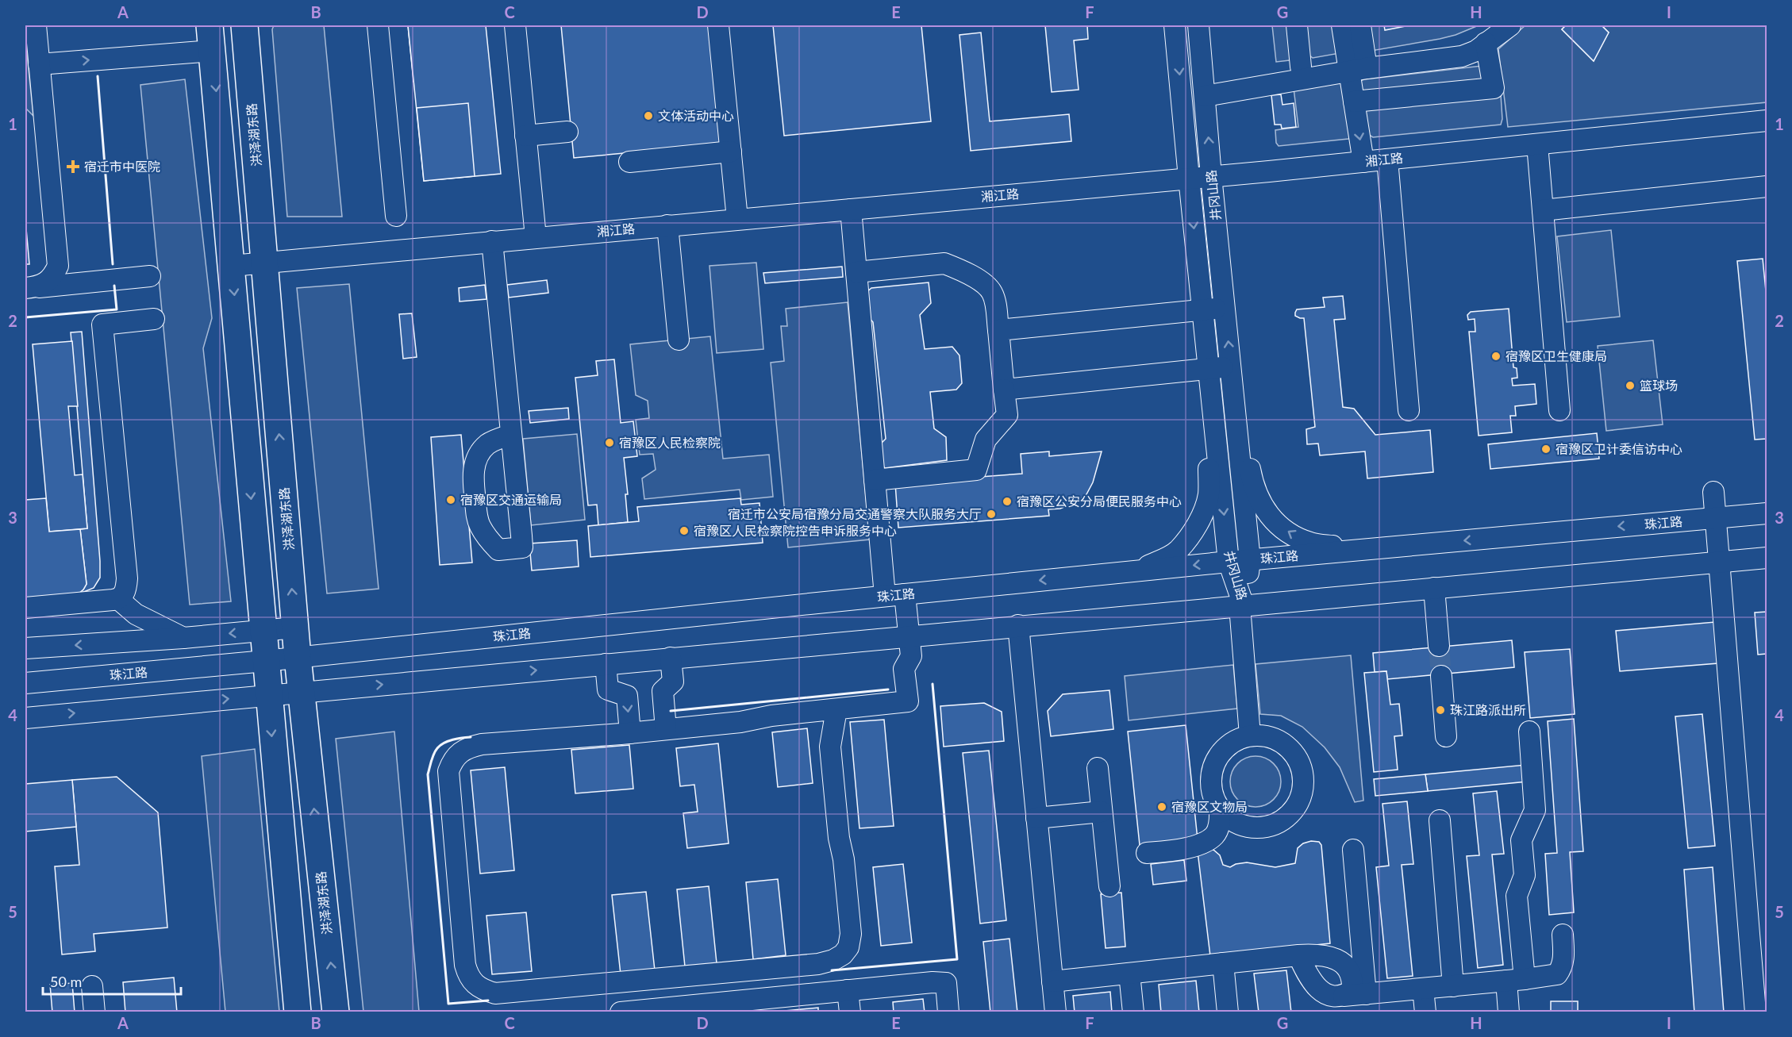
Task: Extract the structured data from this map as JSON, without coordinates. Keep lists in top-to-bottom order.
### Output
{
  "streets": {
    "main road": ["洪泽湖东路"],
    "street": ["湘江路", "井冈山路", "珠江路"]
  },
  "crossings": [
    ["洪泽湖东路", "湘江路"],
    ["洪泽湖东路", "珠江路"],
    ["湘江路", "井冈山路"],
    ["井冈山路", "珠江路"]
  ],
  "places": {
    "other": [
      "文体活动中心",
      "宿豫区卫生健康局",
      "篮球场",
      "宿豫区人民检察院",
      "宿豫区卫计委信访中心",
      "宿豫区交通运输局",
      "宿豫区公安分局便民服务中心",
      "宿迁市公安局宿豫分局交通警察大队服务大厅",
      "宿豫区人民检察院控告申诉服务中心",
      "珠江路派出所",
      "宿豫区文物局"
    ],
    "health": ["宿迁市中医院"]
  },
  "scale_bar": "50 m",
  "grid": {
    "columns": [
      "A",
      "B",
      "C",
      "D",
      "E",
      "F",
      "G",
      "H",
      "I"
    ],
    "rows": [
      "1",
      "2",
      "3",
      "4",
      "5"
    ]
  }
}
